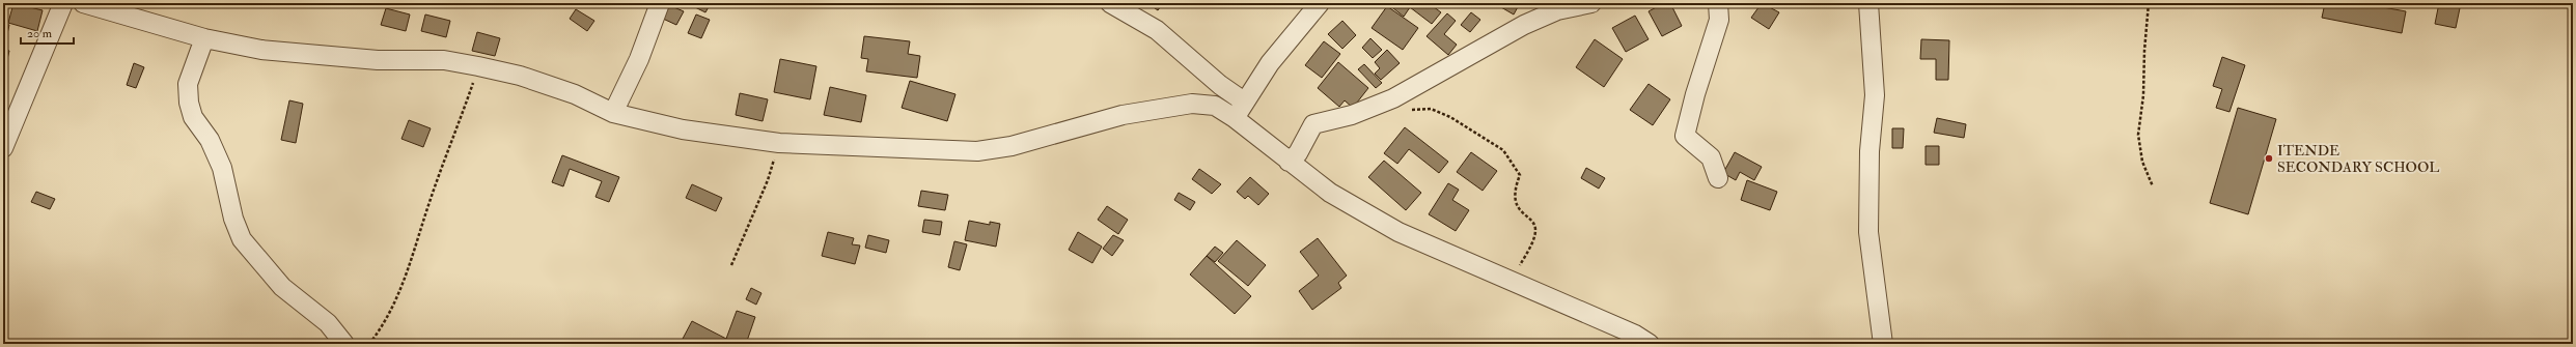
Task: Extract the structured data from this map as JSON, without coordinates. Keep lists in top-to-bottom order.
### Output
{
  "places": ["ITENDE SECONDARY SCHOOL"],
  "scale_bar": "20 m"
}
